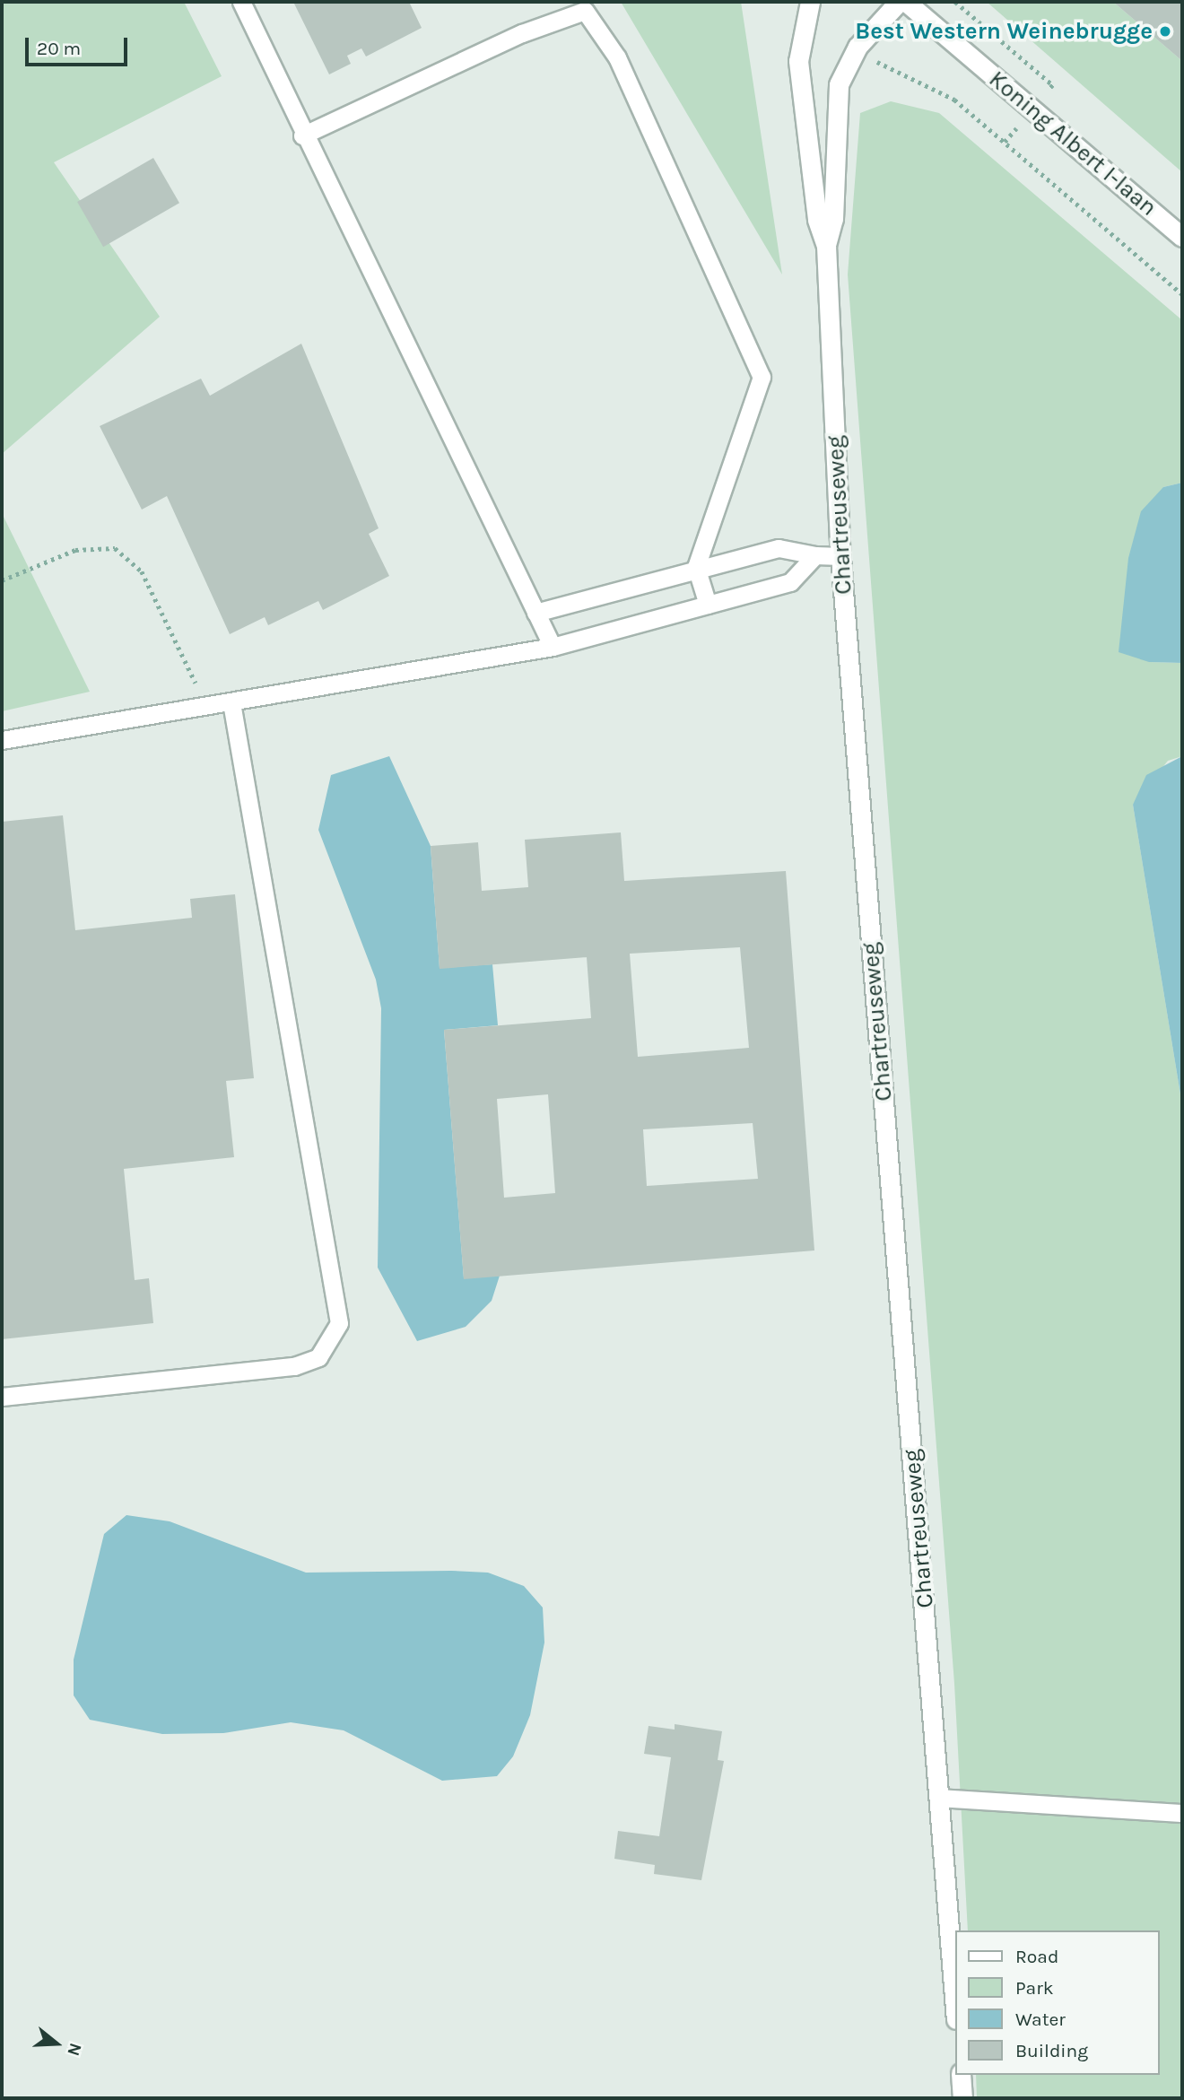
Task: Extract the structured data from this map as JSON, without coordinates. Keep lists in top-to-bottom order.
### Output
{
  "streets": {
    "street": ["Koning Albert I-laan", "Chartreuseweg"]
  },
  "places": ["Best Western Weinebrugge"],
  "legend": [
    "Road",
    "Park",
    "Water",
    "Building"
  ],
  "scale_bar": "20 m",
  "north": "right"
}
